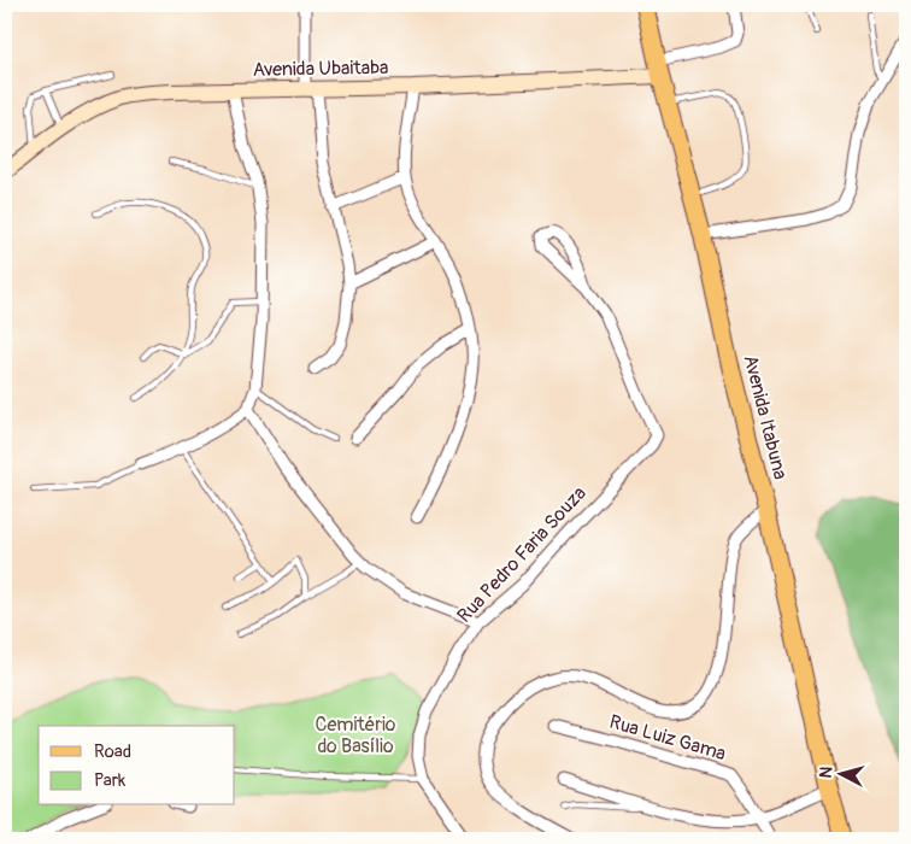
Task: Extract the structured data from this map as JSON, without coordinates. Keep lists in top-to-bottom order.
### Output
{
  "streets": {
    "main road": ["Avenida Ubaitaba", "Avenida Itabuna"],
    "street": ["Rua Pedro Faria Souza", "Rua Luiz Gama"]
  },
  "crossings": [
    ["Avenida Ubaitaba", "Avenida Itabuna"]
  ],
  "parks": ["Cemitério do Basílio"],
  "legend": ["Road", "Park"],
  "north": "left"
}
